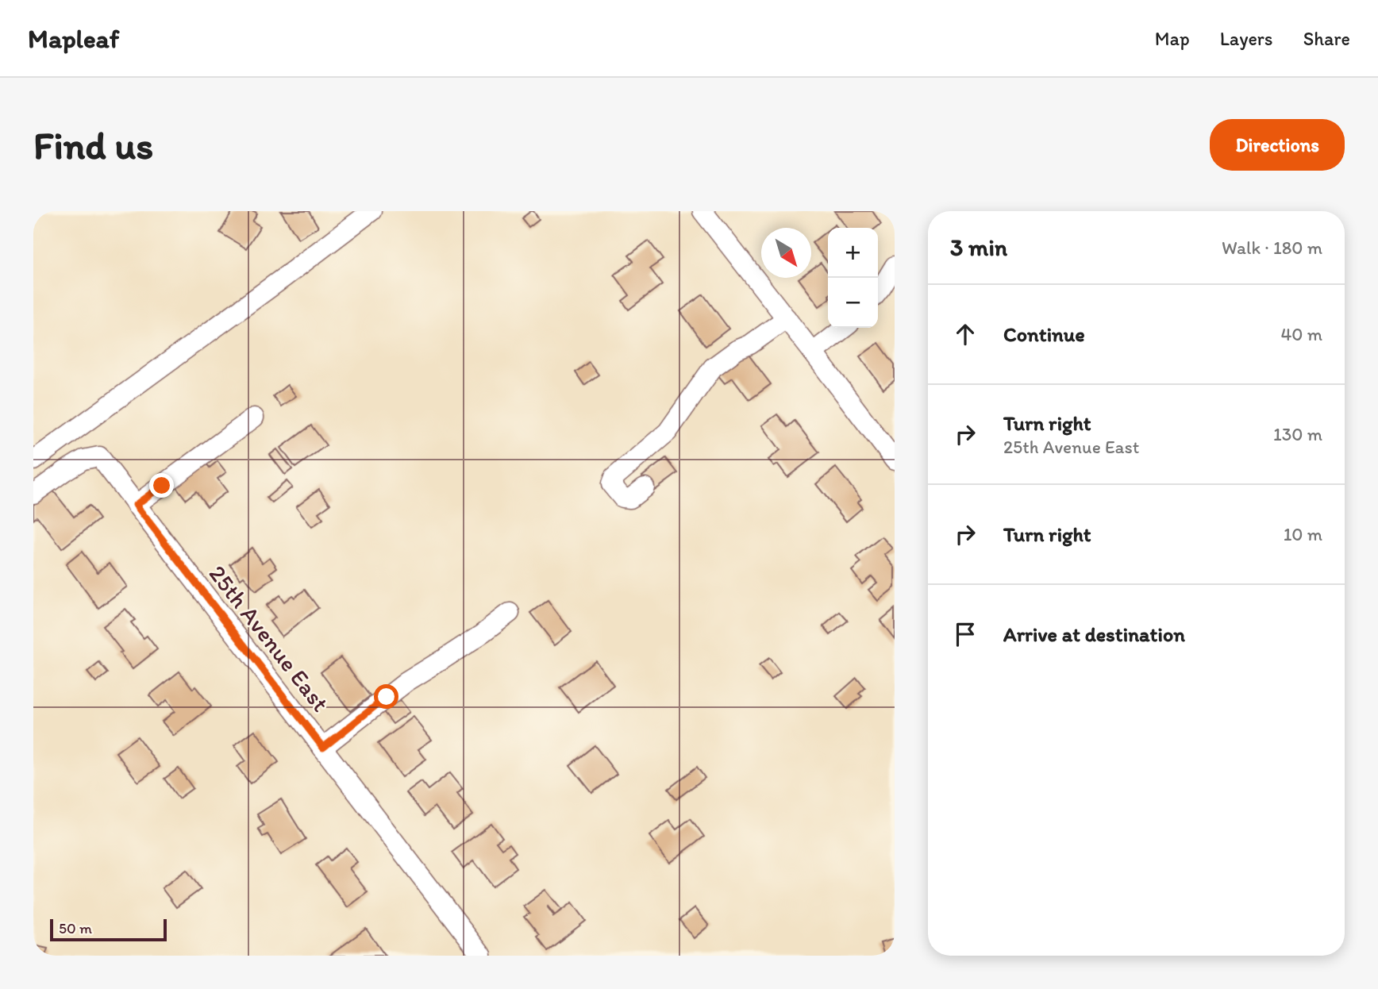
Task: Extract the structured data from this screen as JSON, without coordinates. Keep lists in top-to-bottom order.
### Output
{
  "streets": {
    "street": ["25th Avenue East"]
  },
  "scale_bar": "50 m",
  "north": "bottom right",
  "page": {
    "header": "Mapleaf",
    "nav": ["Map", "Layers", "Share"],
    "buttons": "Directions",
    "title": "Find us",
    "heading": ["3 min", "Walk · 180 m"],
    "map_buttons": ["+", "−"],
    "list": [
      ["Continue", "40 m"],
      ["Turn right", "25th Avenue East", "130 m"],
      ["Turn right", "10 m"],
      "Arrive at destination"
    ],
    "scale": "50 m"
  }
}
